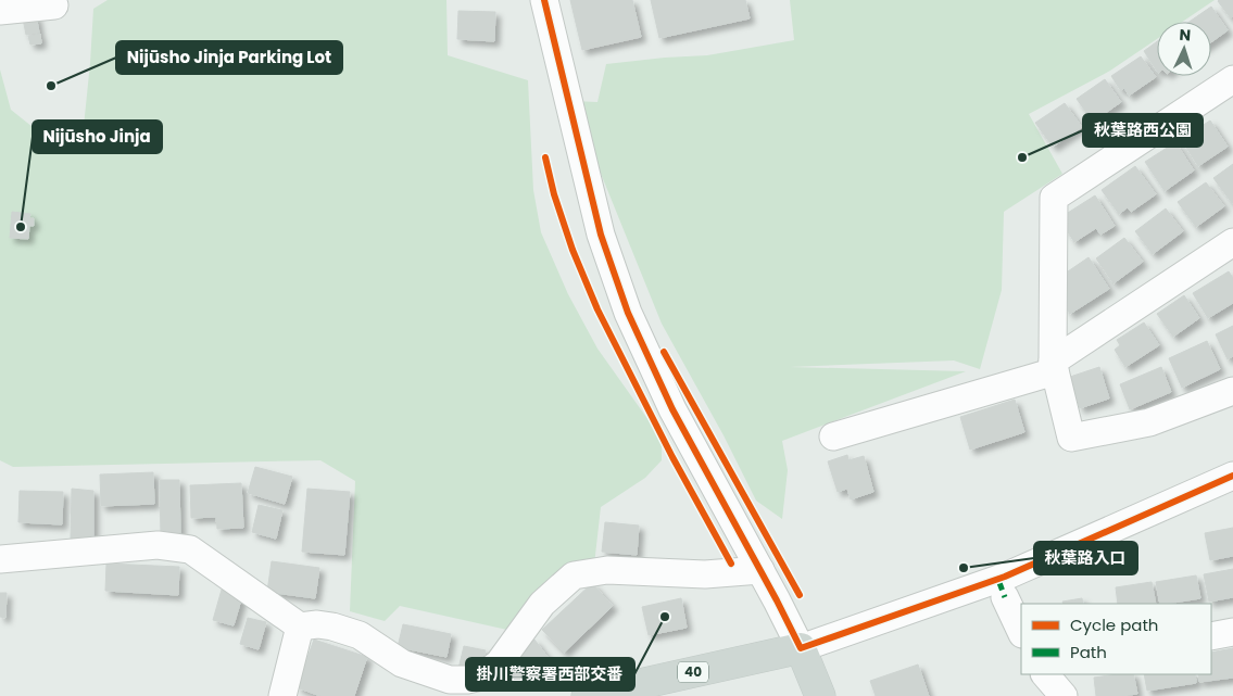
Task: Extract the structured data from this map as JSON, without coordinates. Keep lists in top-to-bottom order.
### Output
{
  "streets": {
    "main road": ["40"]
  },
  "places": [
    "Nijūsho Jinja Parking Lot",
    "秋葉路西公園",
    "Nijūsho Jinja",
    "秋葉路入口",
    "掛川警察署西部交番"
  ],
  "legend": ["Cycle path", "Path"],
  "north": "top"
}
